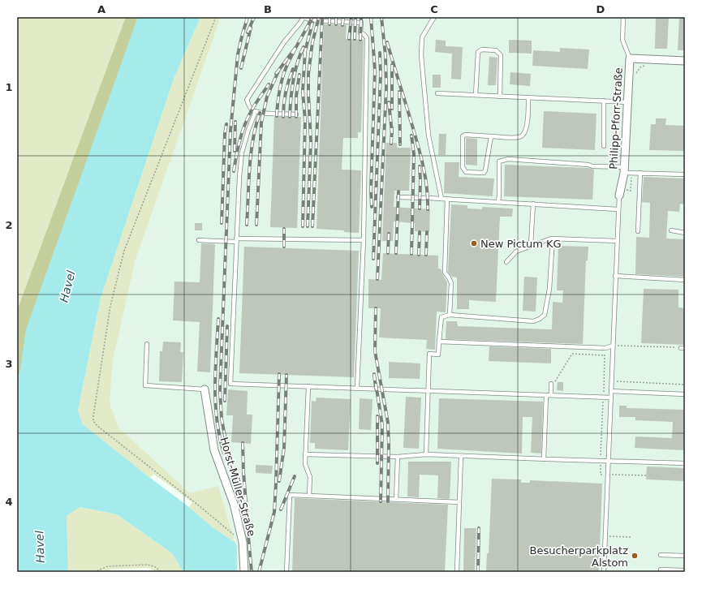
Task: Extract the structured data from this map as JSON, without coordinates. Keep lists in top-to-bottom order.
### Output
{
  "streets": {
    "street": ["Philipp-Pforr-Straße", "Horst-Müller-Straße"]
  },
  "water": ["Havel"],
  "places": ["New Pictum KG", "Besucherparkplatz Alstom"],
  "grid": {
    "columns": [
      "A",
      "B",
      "C",
      "D"
    ],
    "rows": [
      "1",
      "2",
      "3",
      "4"
    ]
  }
}
